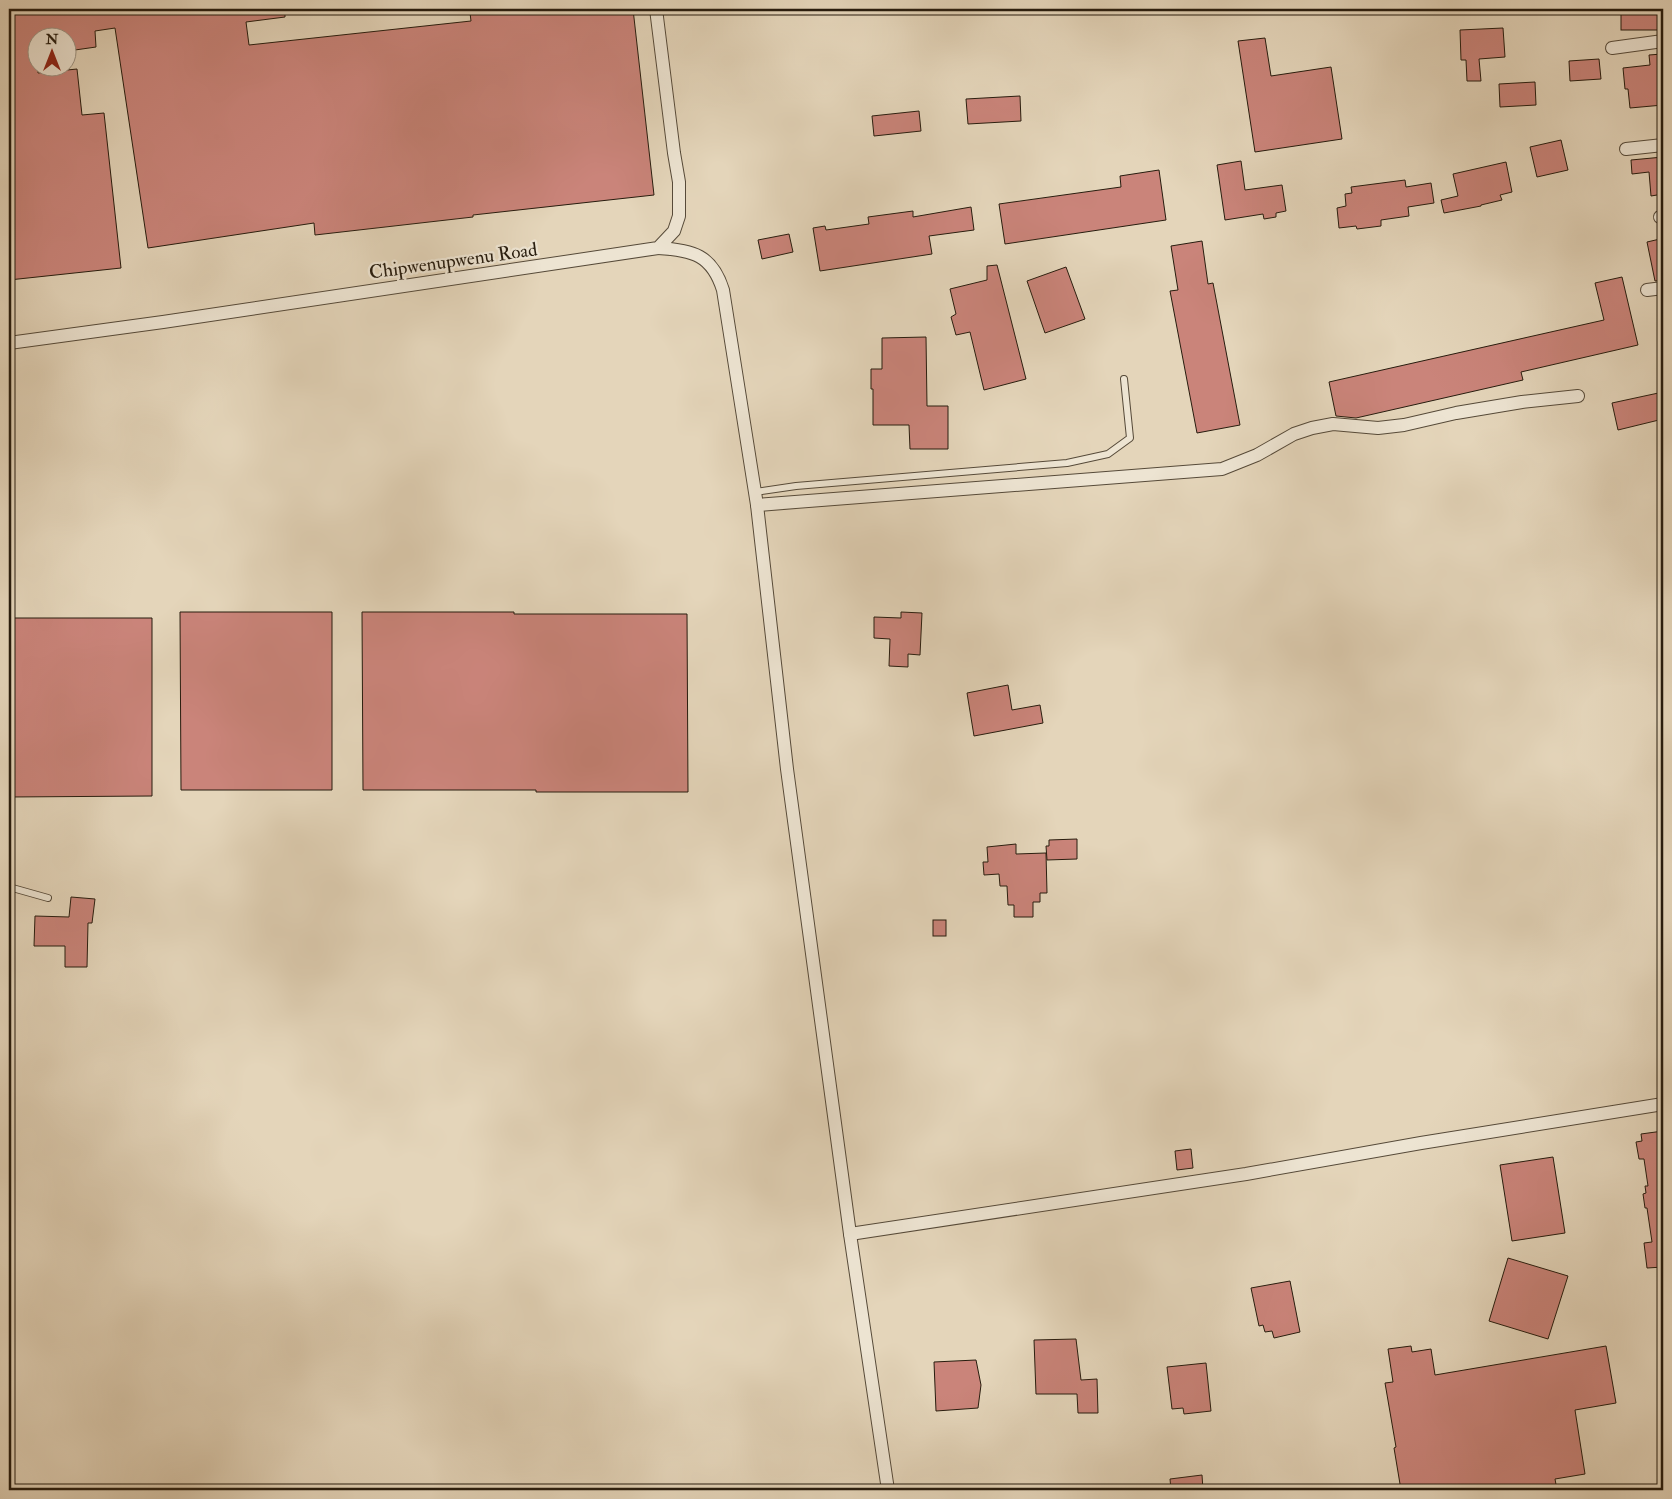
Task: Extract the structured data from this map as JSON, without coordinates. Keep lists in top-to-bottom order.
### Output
{
  "streets": {
    "street": ["Chipwenupwenu Road"]
  },
  "north": "top"
}
